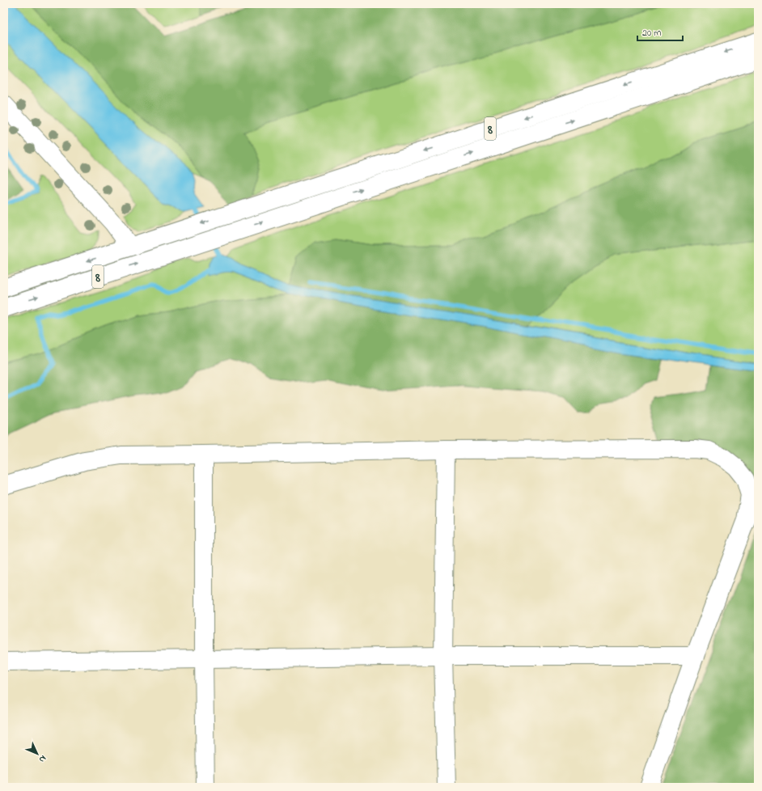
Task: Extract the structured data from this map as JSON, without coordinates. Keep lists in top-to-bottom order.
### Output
{
  "streets": {
    "main road": ["8"]
  },
  "scale_bar": "20 m",
  "north": "bottom right"
}
